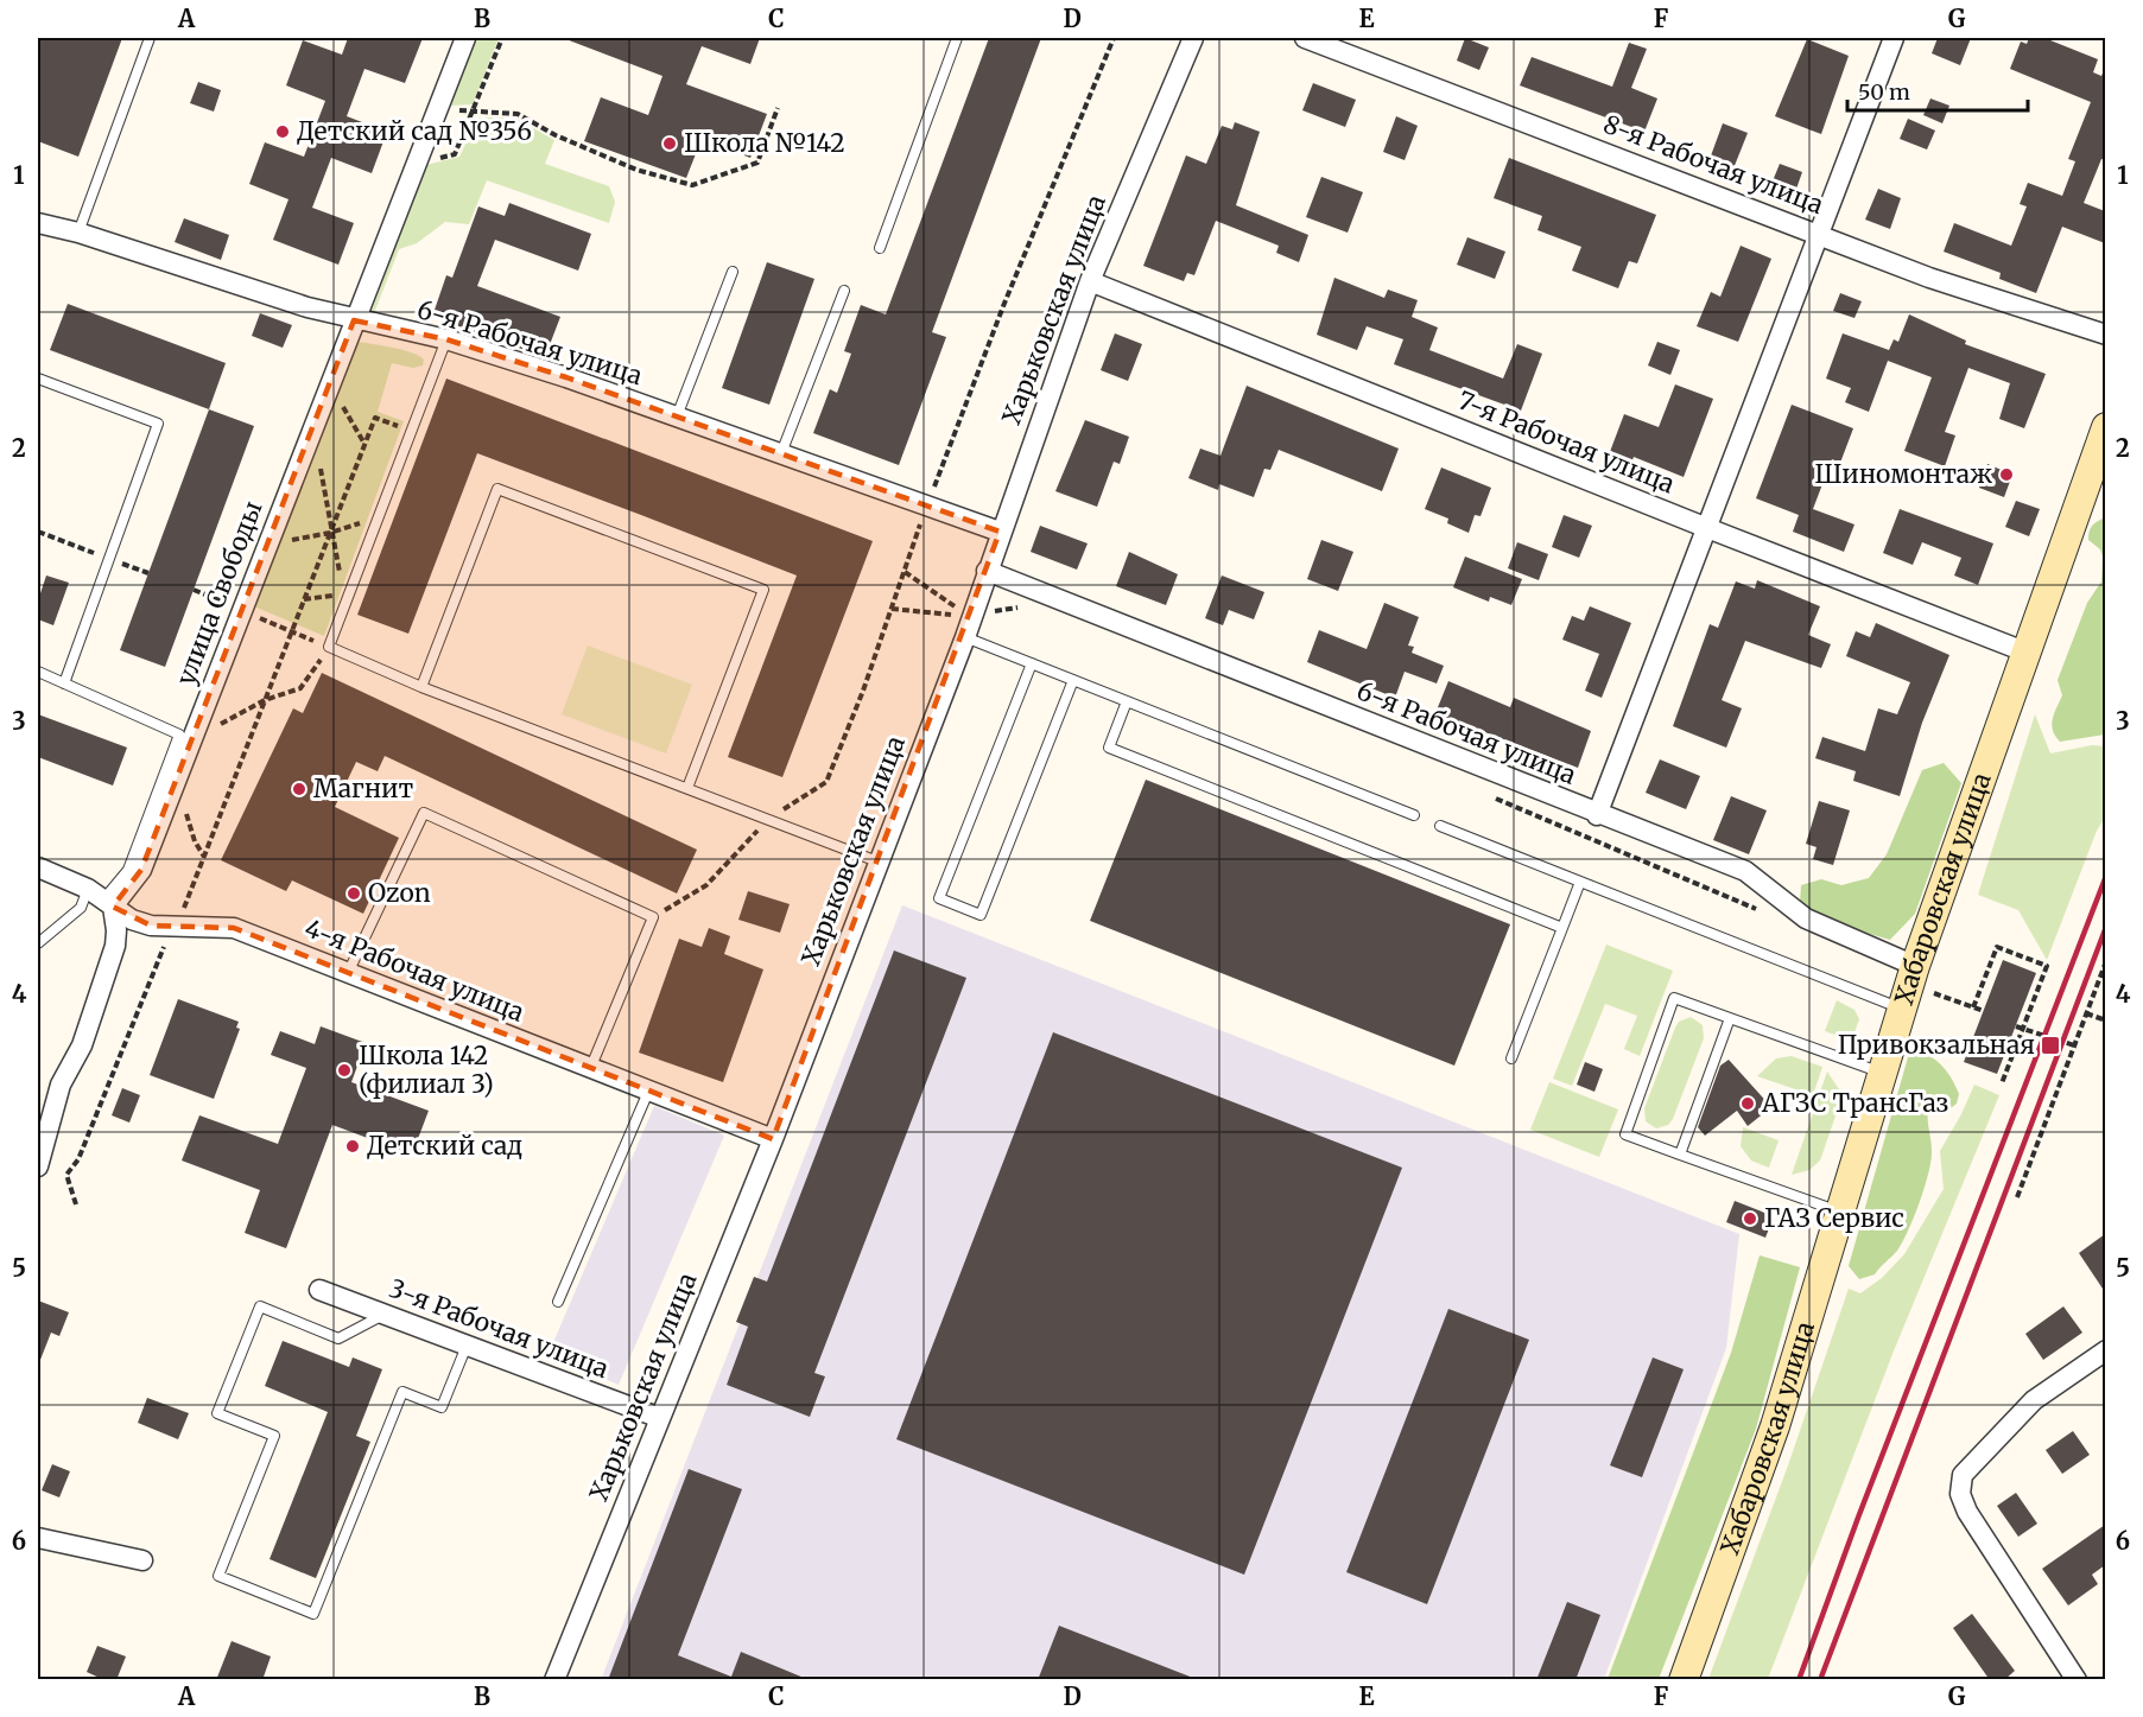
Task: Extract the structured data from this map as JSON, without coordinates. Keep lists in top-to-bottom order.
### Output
{
  "streets": {
    "main road": ["Хабаровская улица"],
    "street": [
      "8-я Рабочая улица",
      "Харьковская улица",
      "6-я Рабочая улица",
      "7-я Рабочая улица",
      "улица Свободы",
      "4-я Рабочая улица",
      "3-я Рабочая улица"
    ]
  },
  "crossings": [
    ["Харьковская улица", "6-я Рабочая улица"],
    ["Харьковская улица", "7-я Рабочая улица"],
    ["Харьковская улица", "4-я Рабочая улица"],
    ["Харьковская улица", "3-я Рабочая улица"],
    ["6-я Рабочая улица", "улица Свободы"],
    ["6-я Рабочая улица", "Хабаровская улица"],
    ["7-я Рабочая улица", "Хабаровская улица"],
    ["улица Свободы", "4-я Рабочая улица"]
  ],
  "places": {
    "other": [
      "Детский сад №356",
      "Школа №142",
      "Шиномонтаж",
      "Магнит",
      "Ozon",
      "Школа 142 (филиал 3)",
      "АГЗС ТрансГаз",
      "Детский сад",
      "ГАЗ Сервис"
    ],
    "transit": ["Привокзальная"]
  },
  "scale_bar": "50 m",
  "grid": {
    "columns": [
      "A",
      "B",
      "C",
      "D",
      "E",
      "F",
      "G"
    ],
    "rows": [
      "1",
      "2",
      "3",
      "4",
      "5",
      "6"
    ]
  }
}
